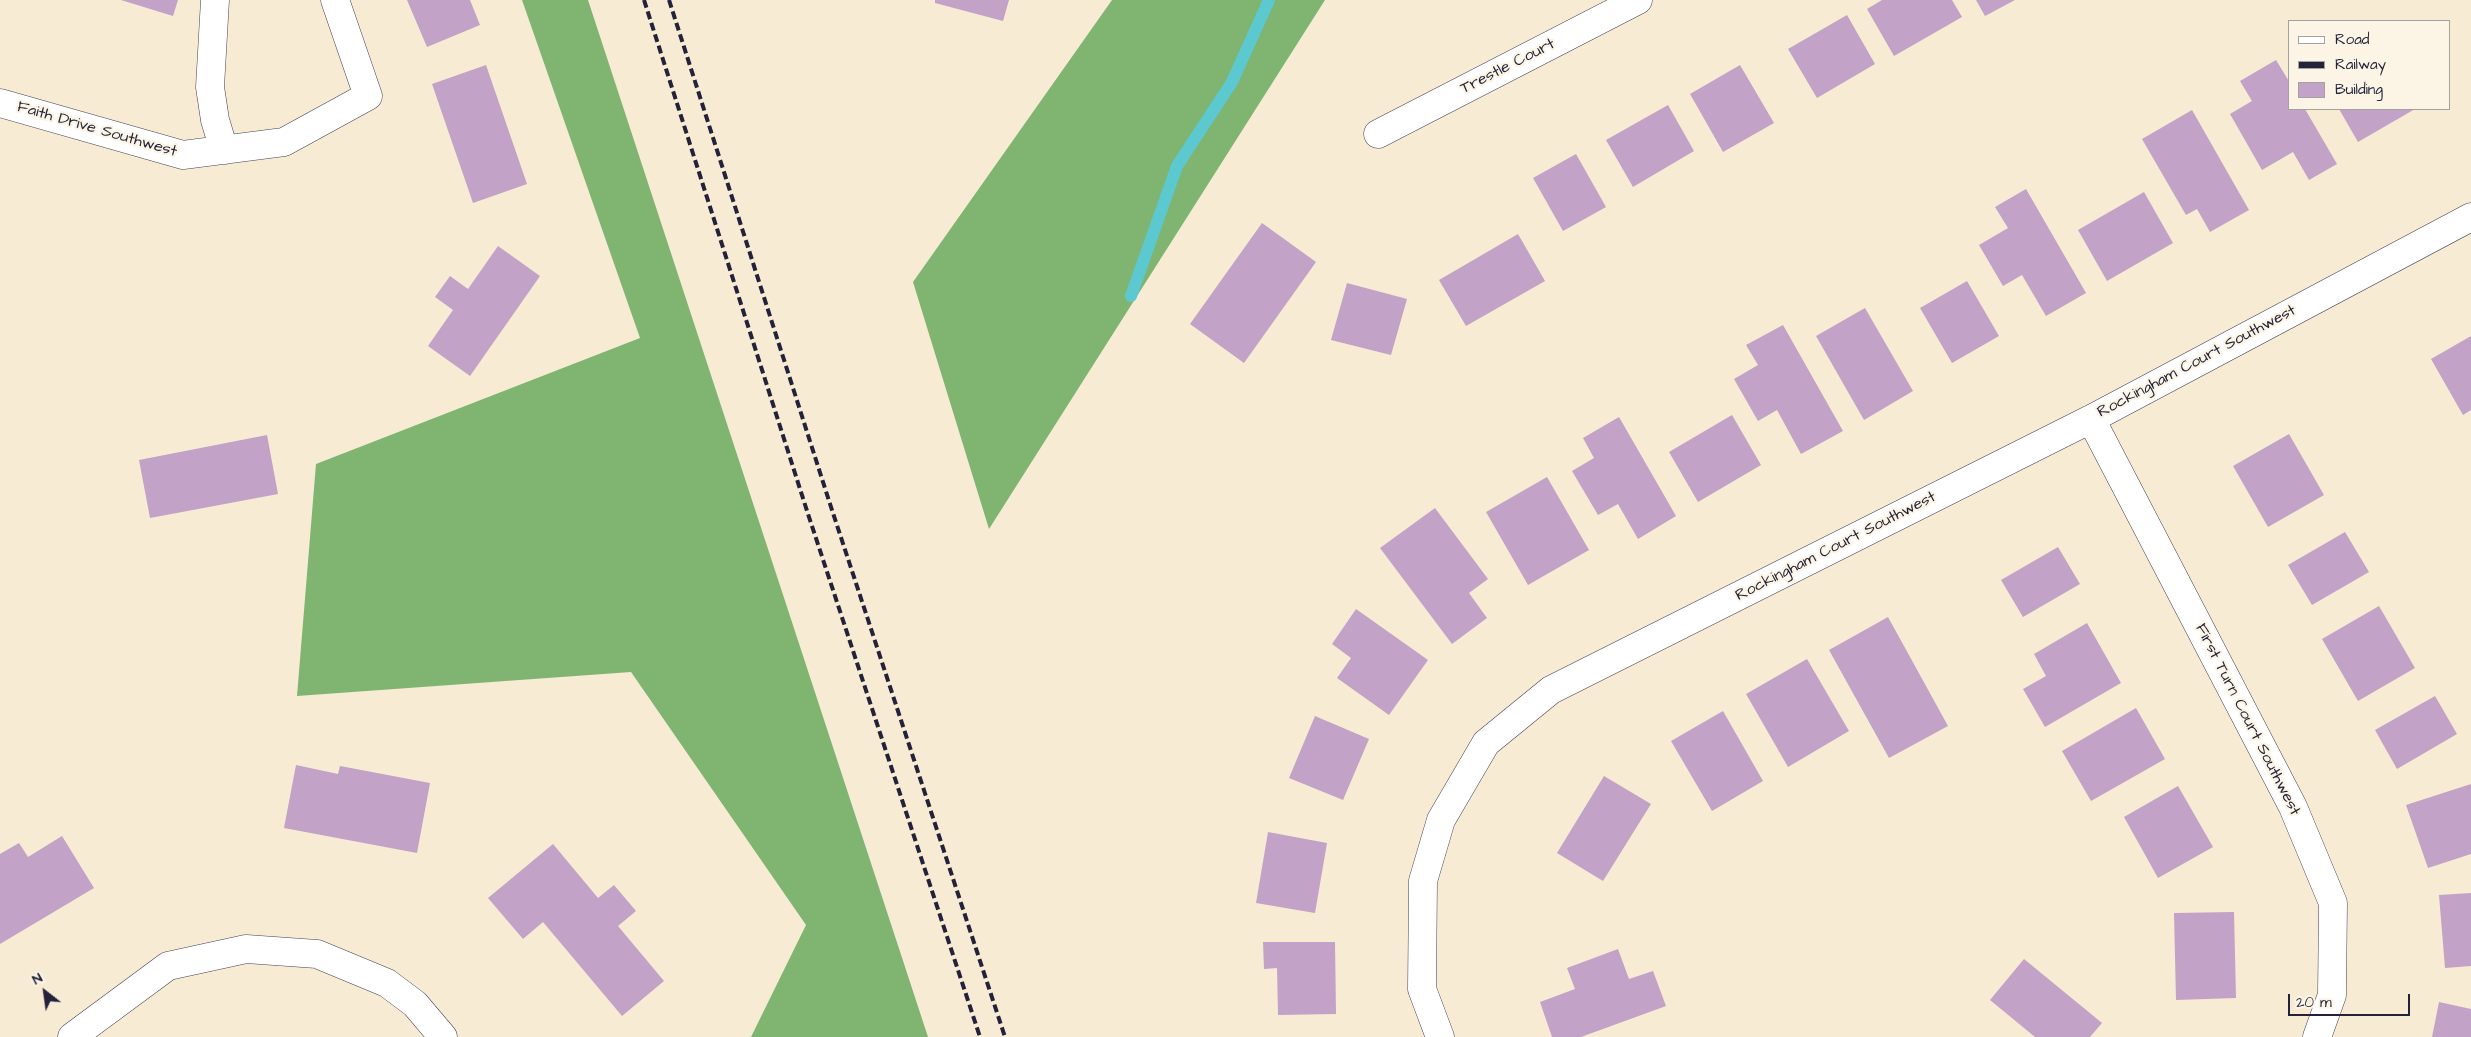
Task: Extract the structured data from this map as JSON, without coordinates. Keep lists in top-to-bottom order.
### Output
{
  "streets": {
    "street": [
      "Trestle Court",
      "Faith Drive Southwest",
      "Rockingham Court Southwest",
      "First Turn Court Southwest"
    ]
  },
  "crossings": [
    ["Rockingham Court Southwest", "First Turn Court Southwest"]
  ],
  "legend": ["Road", "Railway", "Building"],
  "scale_bar": "20 m",
  "north": "top left"
}
